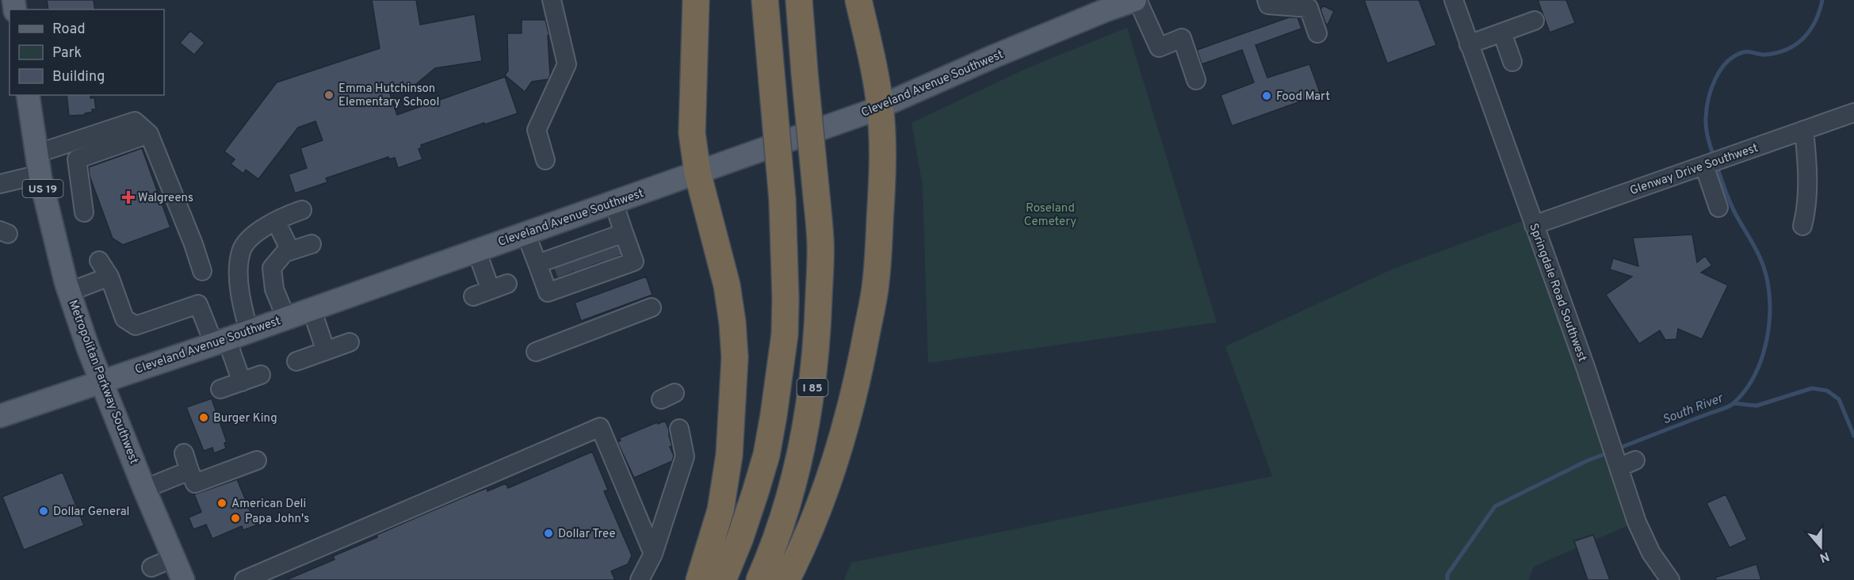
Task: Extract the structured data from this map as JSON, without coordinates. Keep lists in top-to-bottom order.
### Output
{
  "streets": {
    "highway": ["I 85"],
    "main road": ["Cleveland Avenue Southwest", "US 19", "Metropolitan Parkway Southwest"],
    "street": ["Glenway Drive Southwest", "Springdale Road Southwest"]
  },
  "crossings": [
    ["Cleveland Avenue Southwest", "Metropolitan Parkway Southwest"],
    ["Glenway Drive Southwest", "Springdale Road Southwest"]
  ],
  "water": ["South River"],
  "parks": ["Roseland Cemetery"],
  "places": {
    "other": [
      "Emma Hutchinson Elementary School",
      "Food Mart",
      "Burger King",
      "American Deli",
      "Dollar General",
      "Papa John's",
      "Dollar Tree"
    ],
    "health": ["Walgreens"]
  },
  "legend": ["Road", "Park", "Building"],
  "north": "bottom"
}
